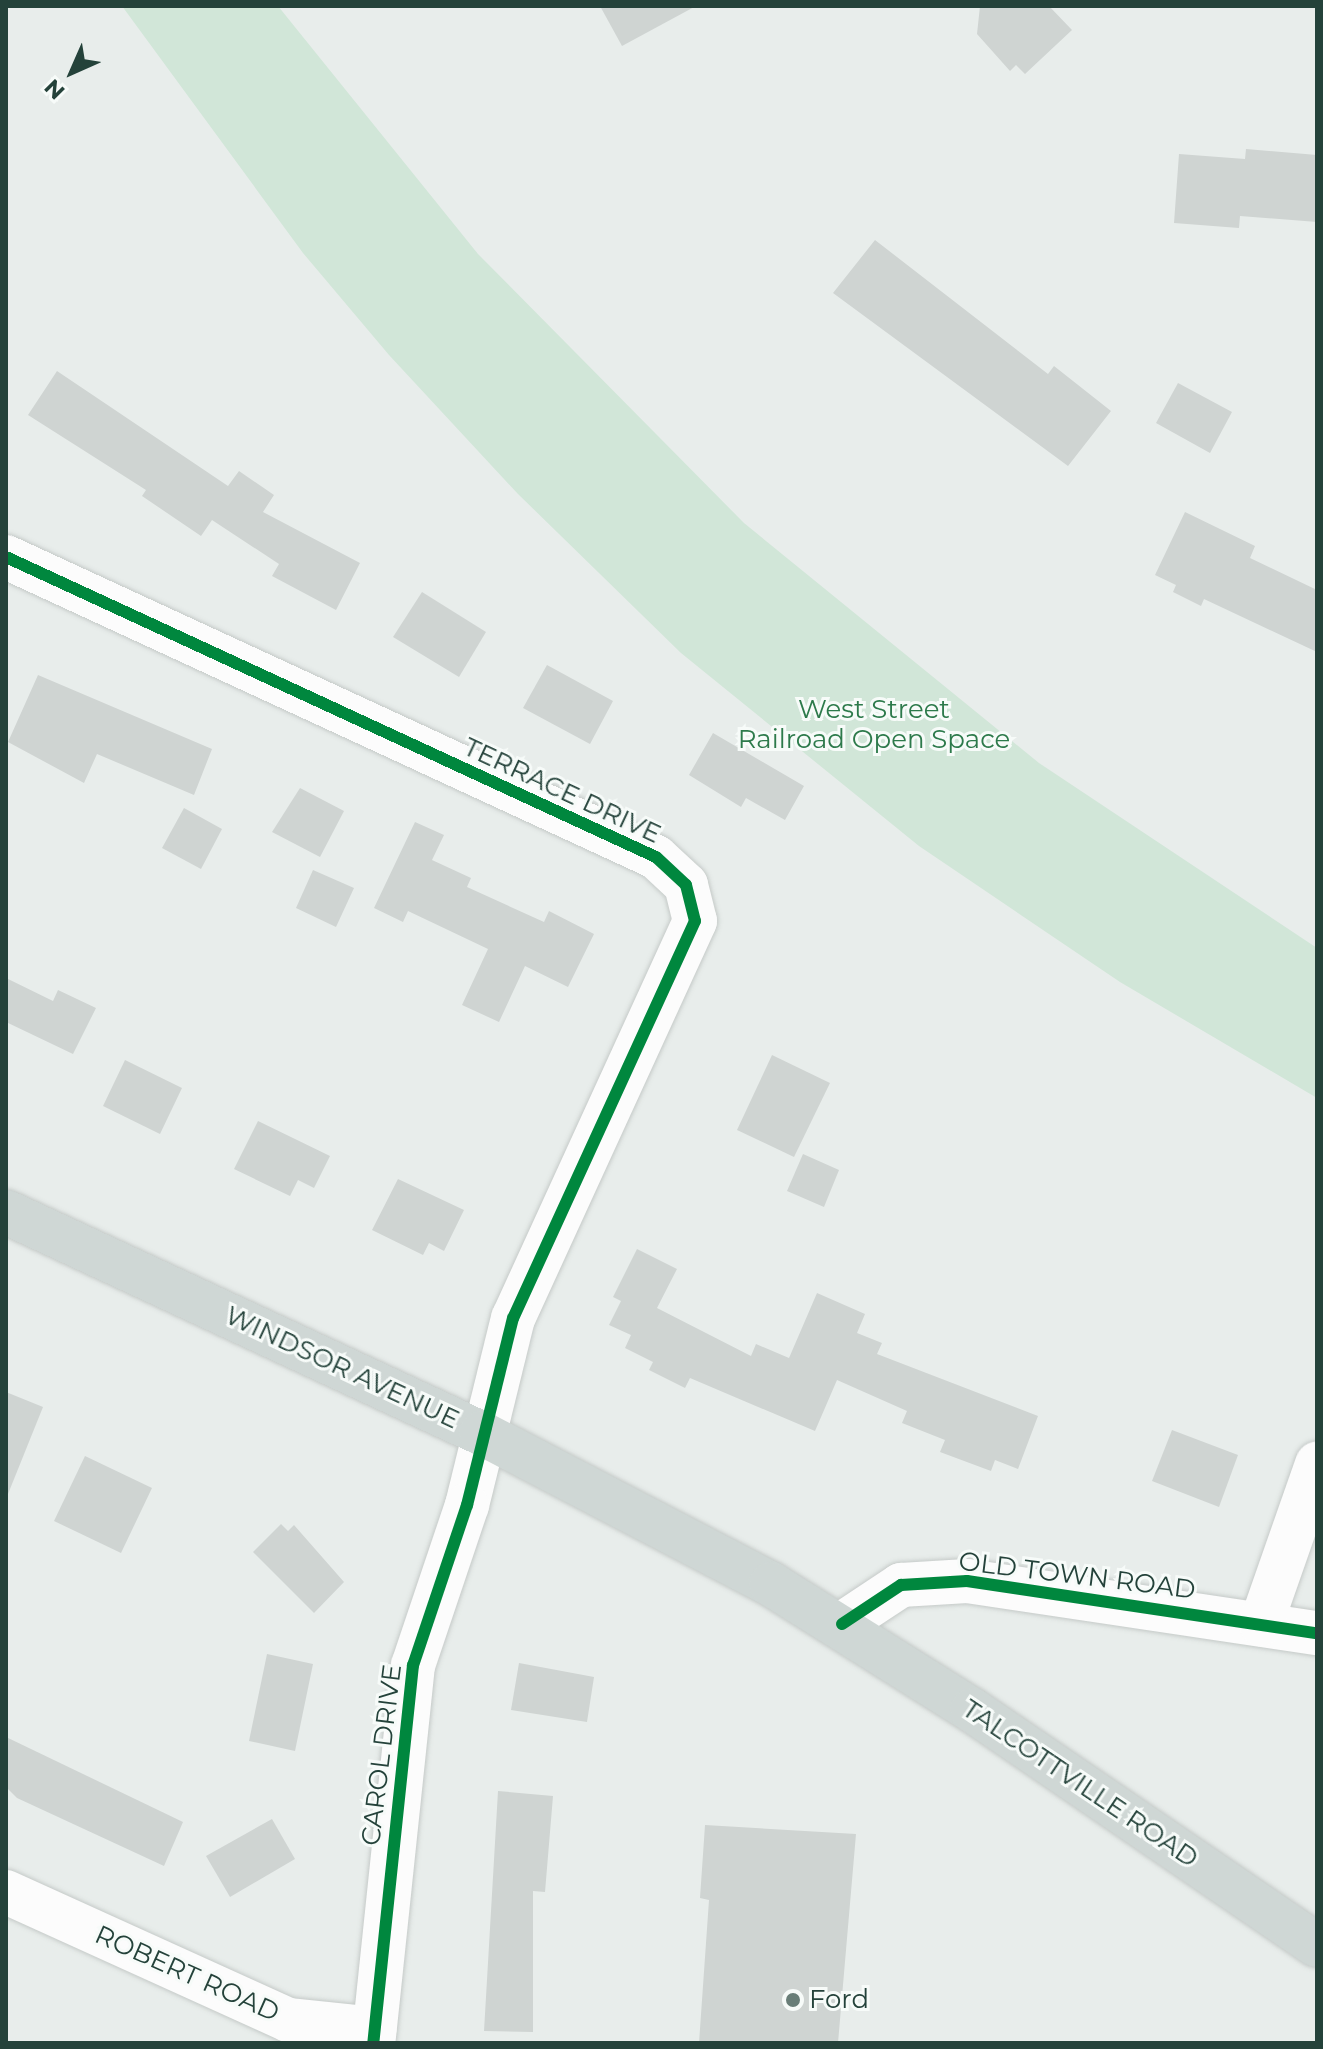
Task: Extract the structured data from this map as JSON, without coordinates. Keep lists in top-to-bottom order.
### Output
{
  "streets": {
    "main road": ["WINDSOR AVENUE", "TALCOTTVILLE ROAD"],
    "street": [
      "TERRACE DRIVE",
      "OLD TOWN ROAD",
      "CAROL DRIVE",
      "ROBERT ROAD"
    ]
  },
  "crossings": [
    ["TERRACE DRIVE", "WINDSOR AVENUE"],
    ["TERRACE DRIVE", "CAROL DRIVE"],
    ["WINDSOR AVENUE", "OLD TOWN ROAD"],
    ["WINDSOR AVENUE", "CAROL DRIVE"],
    ["WINDSOR AVENUE", "TALCOTTVILLE ROAD"],
    ["OLD TOWN ROAD", "TALCOTTVILLE ROAD"],
    ["CAROL DRIVE", "ROBERT ROAD"]
  ],
  "parks": ["West Street Railroad Open Space"],
  "places": ["Ford"],
  "north": "bottom left"
}
